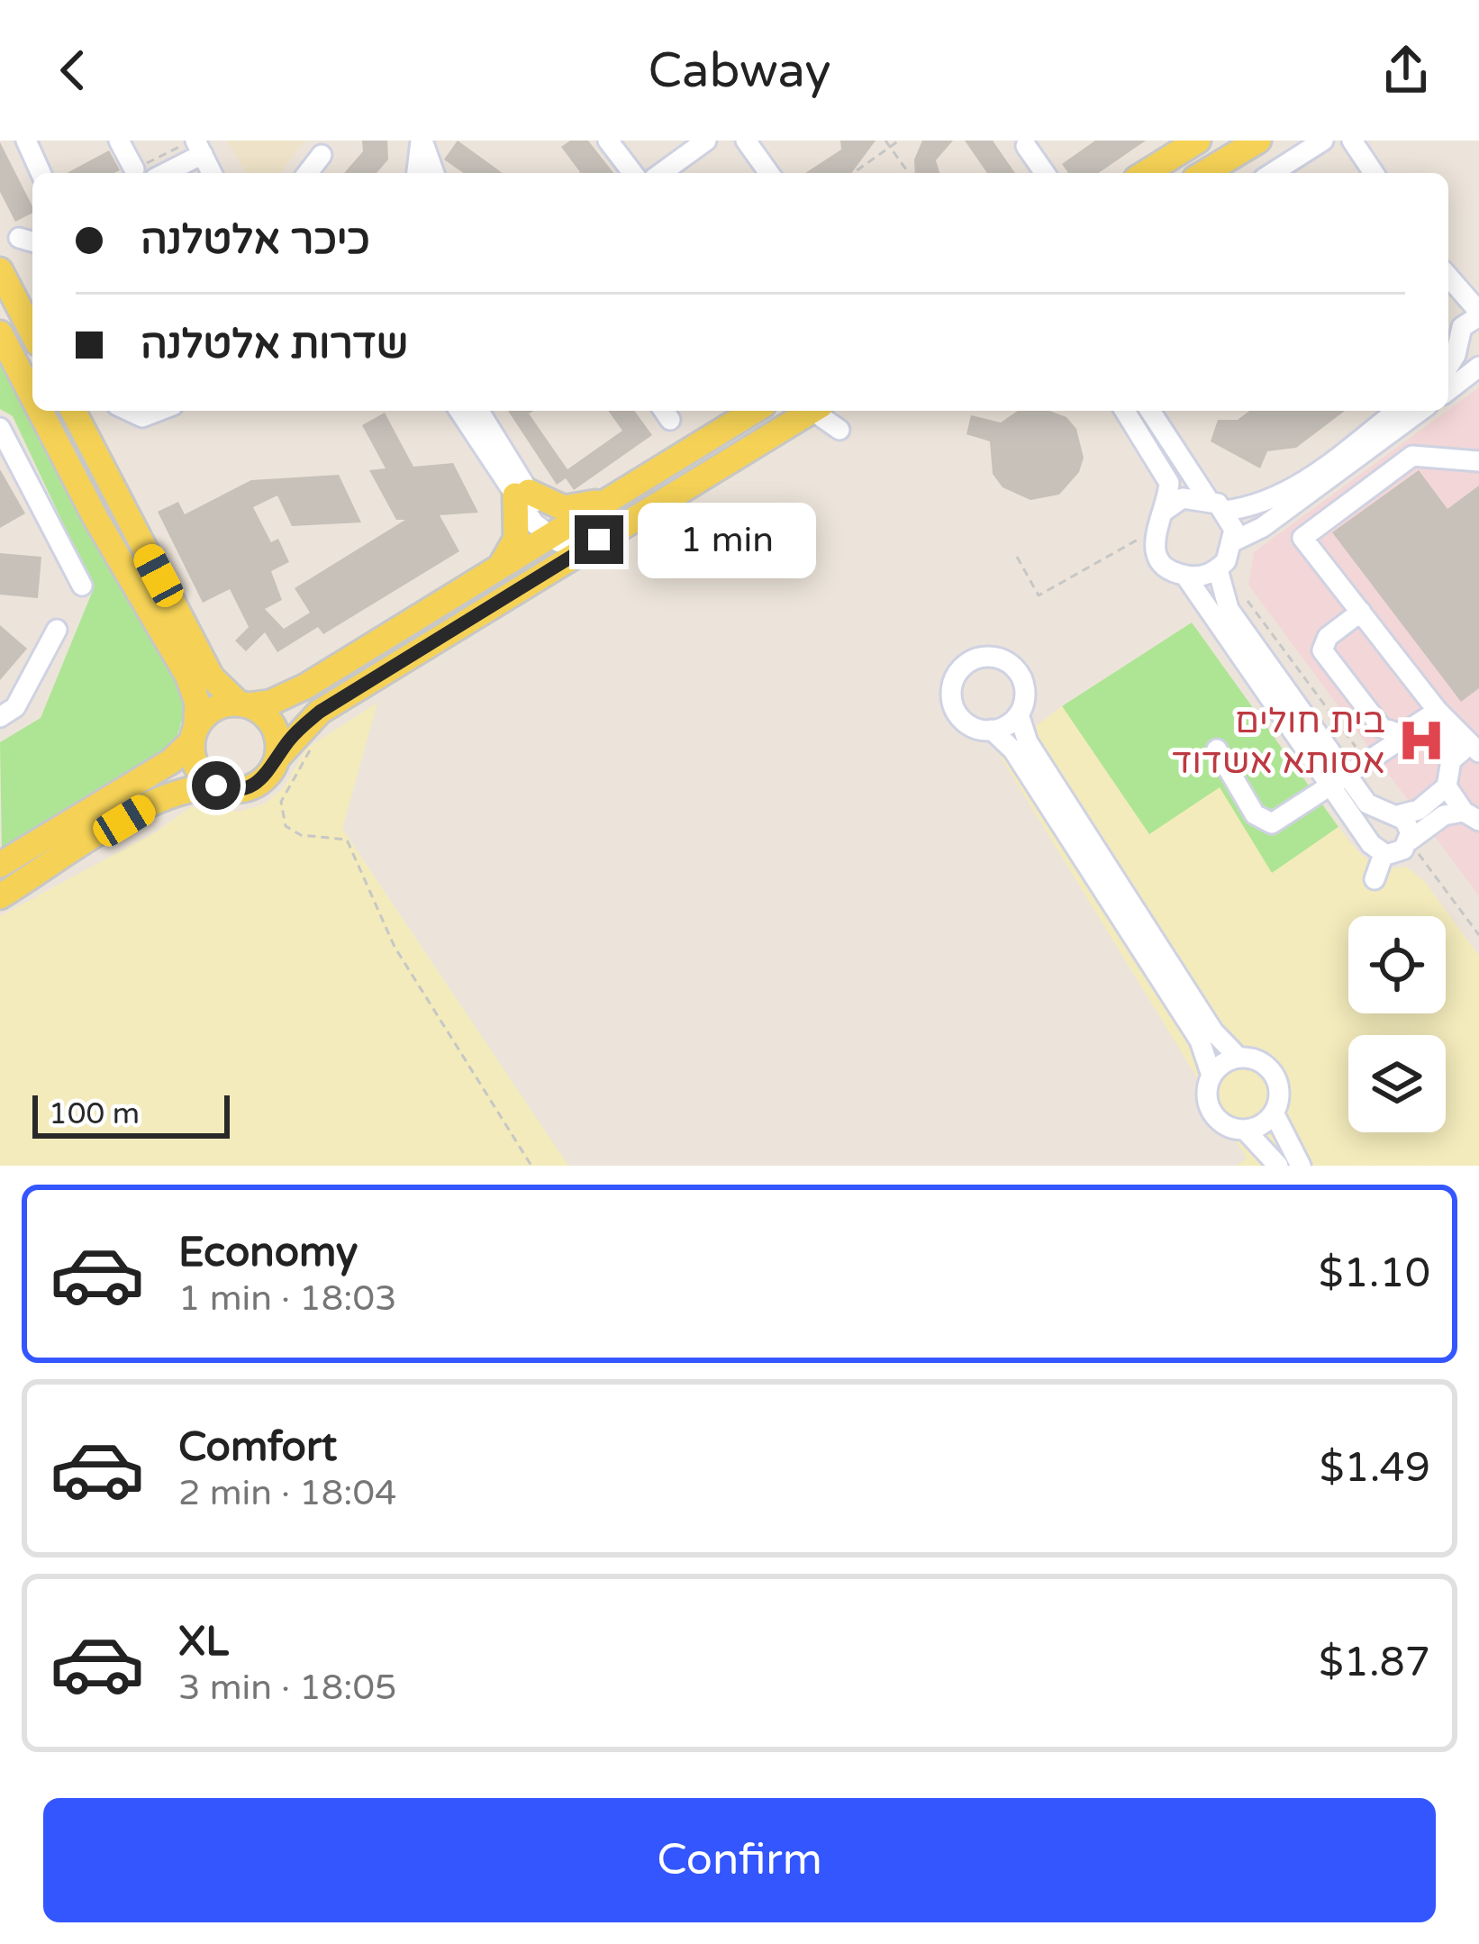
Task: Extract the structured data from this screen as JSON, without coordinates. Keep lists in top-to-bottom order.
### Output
{
  "places": {
    "hospital": ["בית חולים אסותא אשדוד"]
  },
  "scale_bar": "100 m",
  "page": {
    "header": "Cabway",
    "banner": ["כיכר אלטלנה", "שדרות אלטלנה"],
    "bubble": "1 min",
    "scale": "100 m",
    "list": [
      {
        "name": "Economy",
        "note": "1 min · 18:03",
        "value": "$1.10"
      },
      {
        "name": "Comfort",
        "note": "2 min · 18:04",
        "value": "$1.49"
      },
      {
        "name": "XL",
        "note": "3 min · 18:05",
        "value": "$1.87"
      }
    ],
    "buttons": "Confirm"
  }
}
